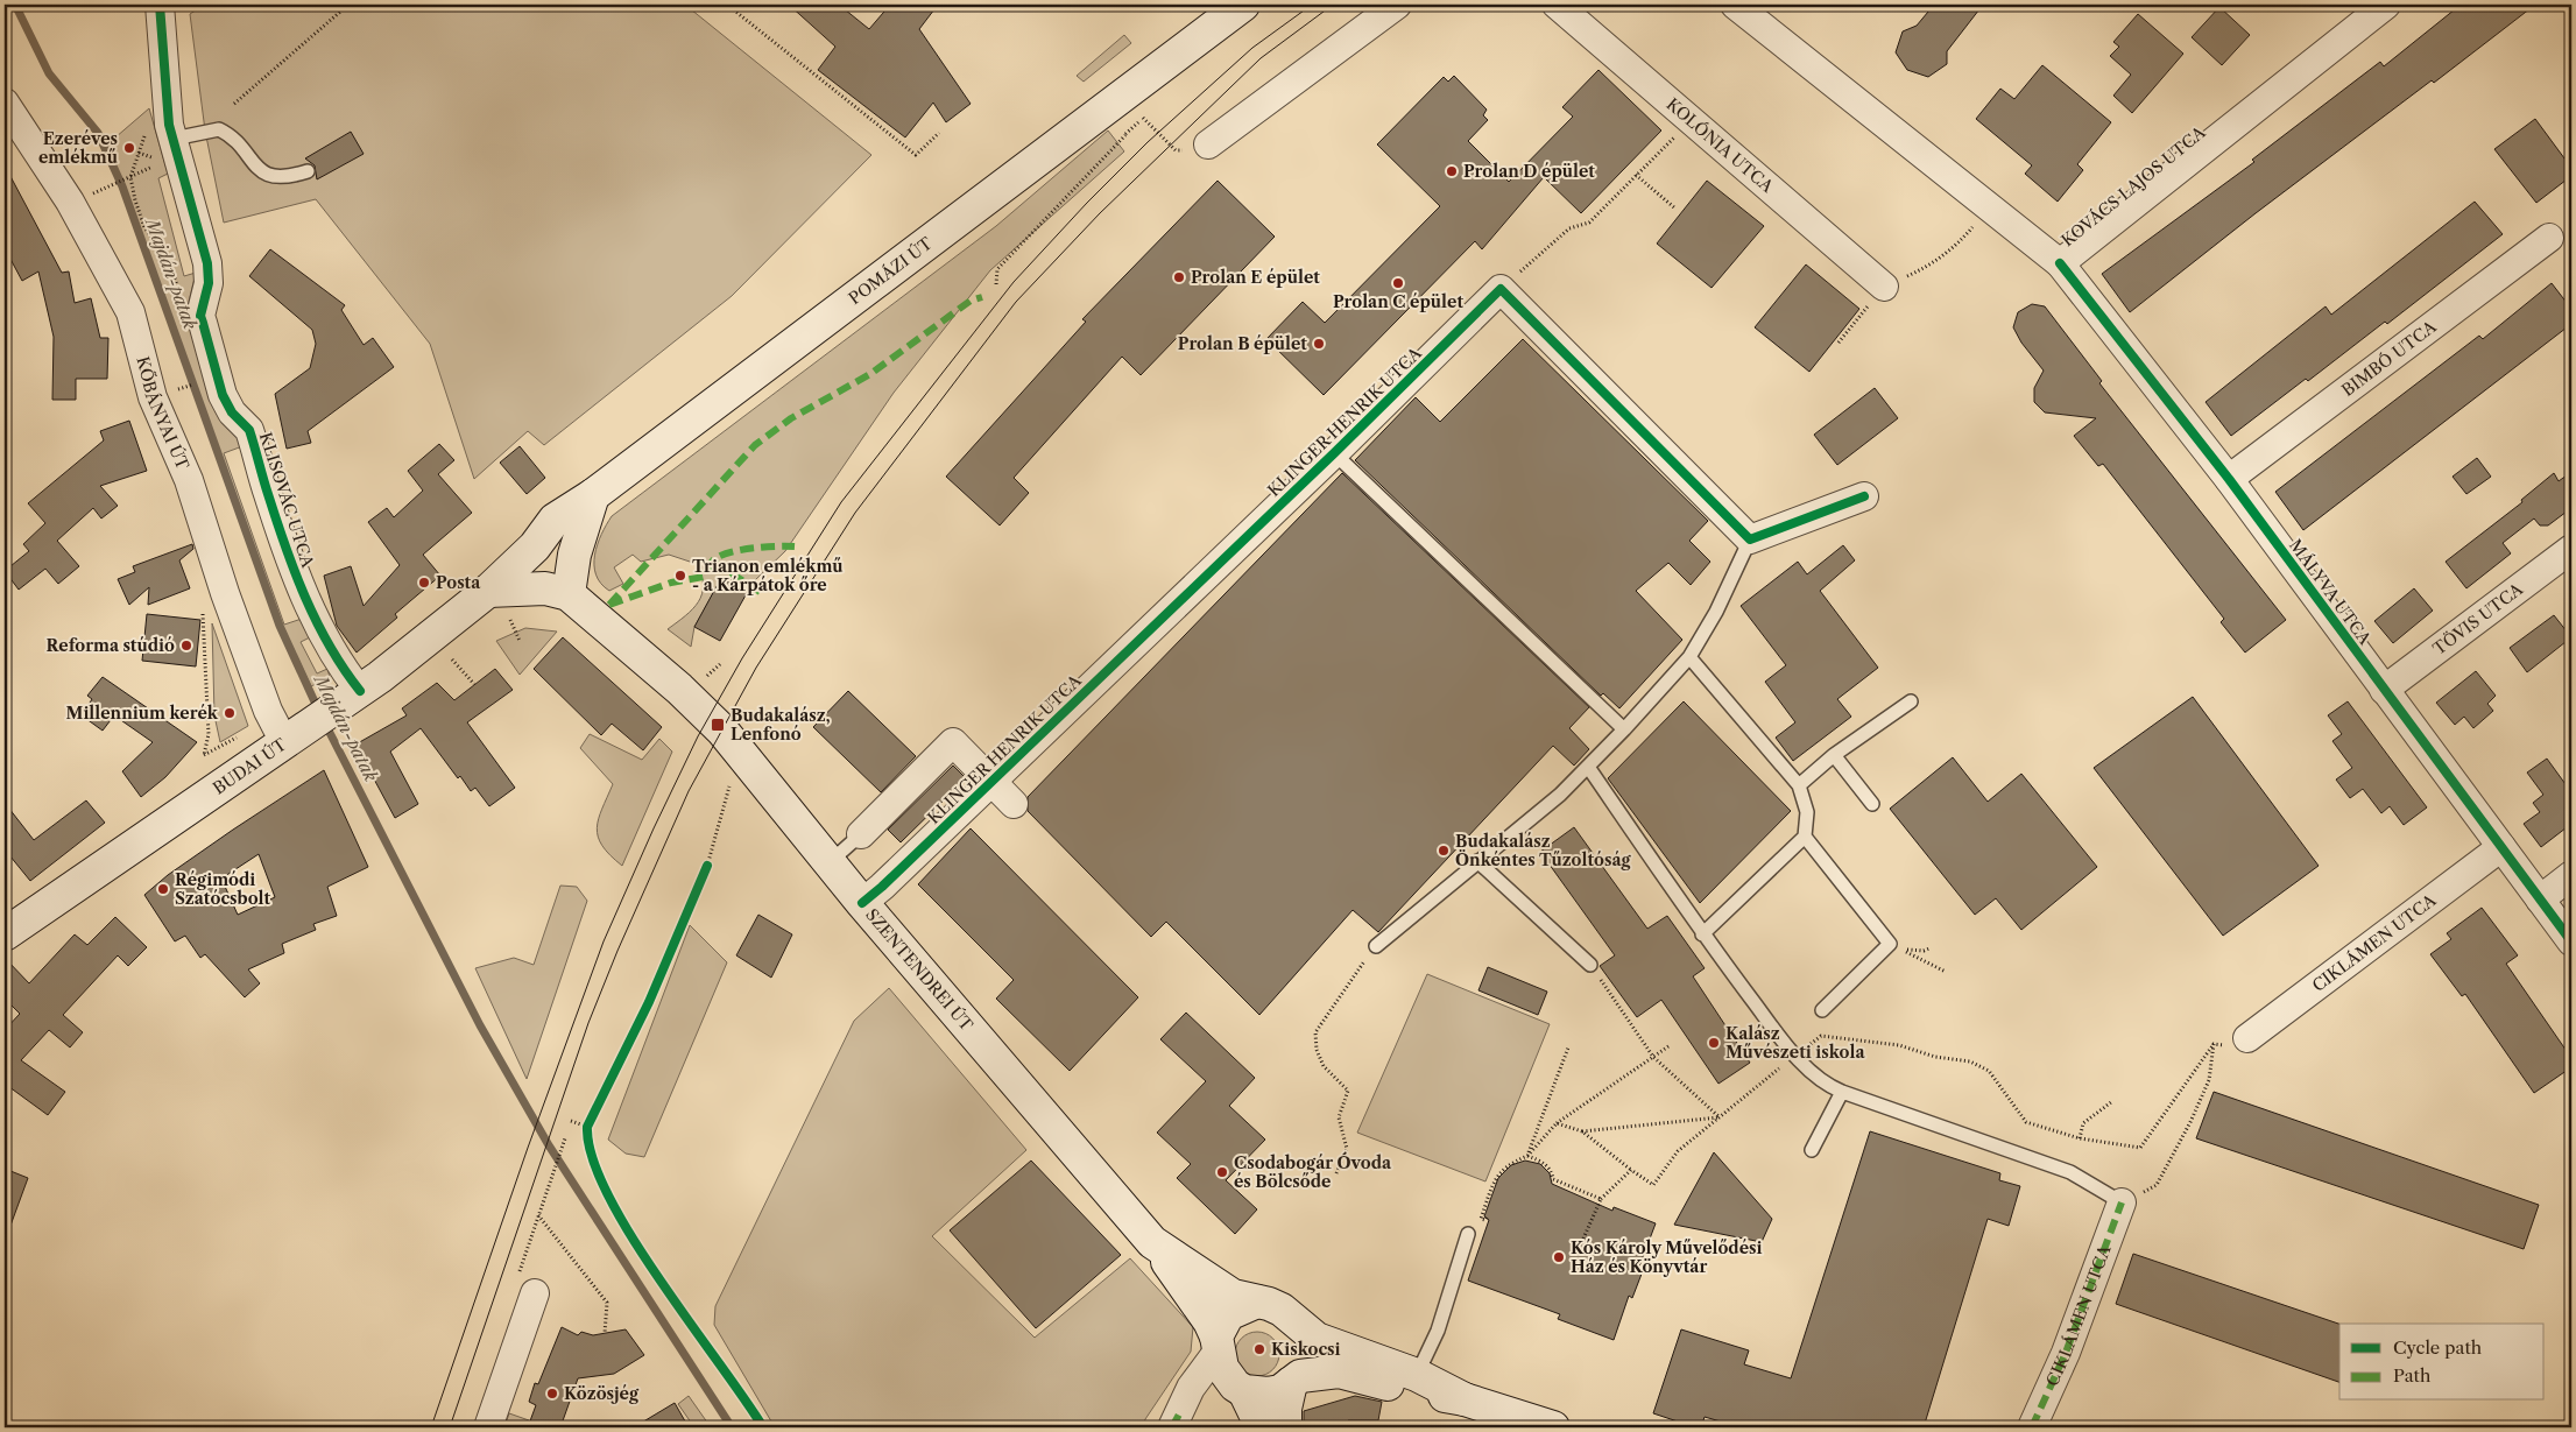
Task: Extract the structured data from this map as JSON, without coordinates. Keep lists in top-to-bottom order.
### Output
{
  "streets": {
    "main road": ["POMÁZI ÚT", "BUDAI ÚT", "SZENTENDREI ÚT"],
    "street": [
      "KOLÓNIA UTCA",
      "KOVÁCS LAJOS UTCA",
      "BIMBÓ UTCA",
      "KŐBÁNYAI ÚT",
      "KLINGER HENRIK UTCA",
      "KLISOVÁC UTCA",
      "MÁLYVA UTCA",
      "TÖVIS UTCA",
      "CIKLÁMEN UTCA"
    ]
  },
  "crossings": [
    ["KOVÁCS LAJOS UTCA", "MÁLYVA UTCA"],
    ["POMÁZI ÚT", "BUDAI ÚT"],
    ["BIMBÓ UTCA", "MÁLYVA UTCA"],
    ["KŐBÁNYAI ÚT", "BUDAI ÚT"],
    ["KLINGER HENRIK UTCA", "SZENTENDREI ÚT"],
    ["KLISOVÁC UTCA", "BUDAI ÚT"],
    ["MÁLYVA UTCA", "TÖVIS UTCA"],
    ["MÁLYVA UTCA", "CIKLÁMEN UTCA"]
  ],
  "water": ["Majdán-patak"],
  "places": {
    "other": [
      "Ezeréves emlékmű",
      "Prolan D épület",
      "Prolan E épület",
      "Prolan C épület",
      "Prolan B épület",
      "Trianon emlékmű - a Kárpátok őre",
      "Posta",
      "Reforma stúdió",
      "Millennium kerék",
      "Budakalász Önkéntes Tűzoltóság",
      "Régimódi Szatócsbolt",
      "Kalász Művészeti iskola",
      "Csodabogár Óvoda és Bölcsőde",
      "Kós Károly Művelődési Ház és Könyvtár",
      "Kiskocsi",
      "Közösjég"
    ],
    "transit": ["Budakalász, Lenfonó"]
  },
  "legend": ["Cycle path", "Path"]
}
